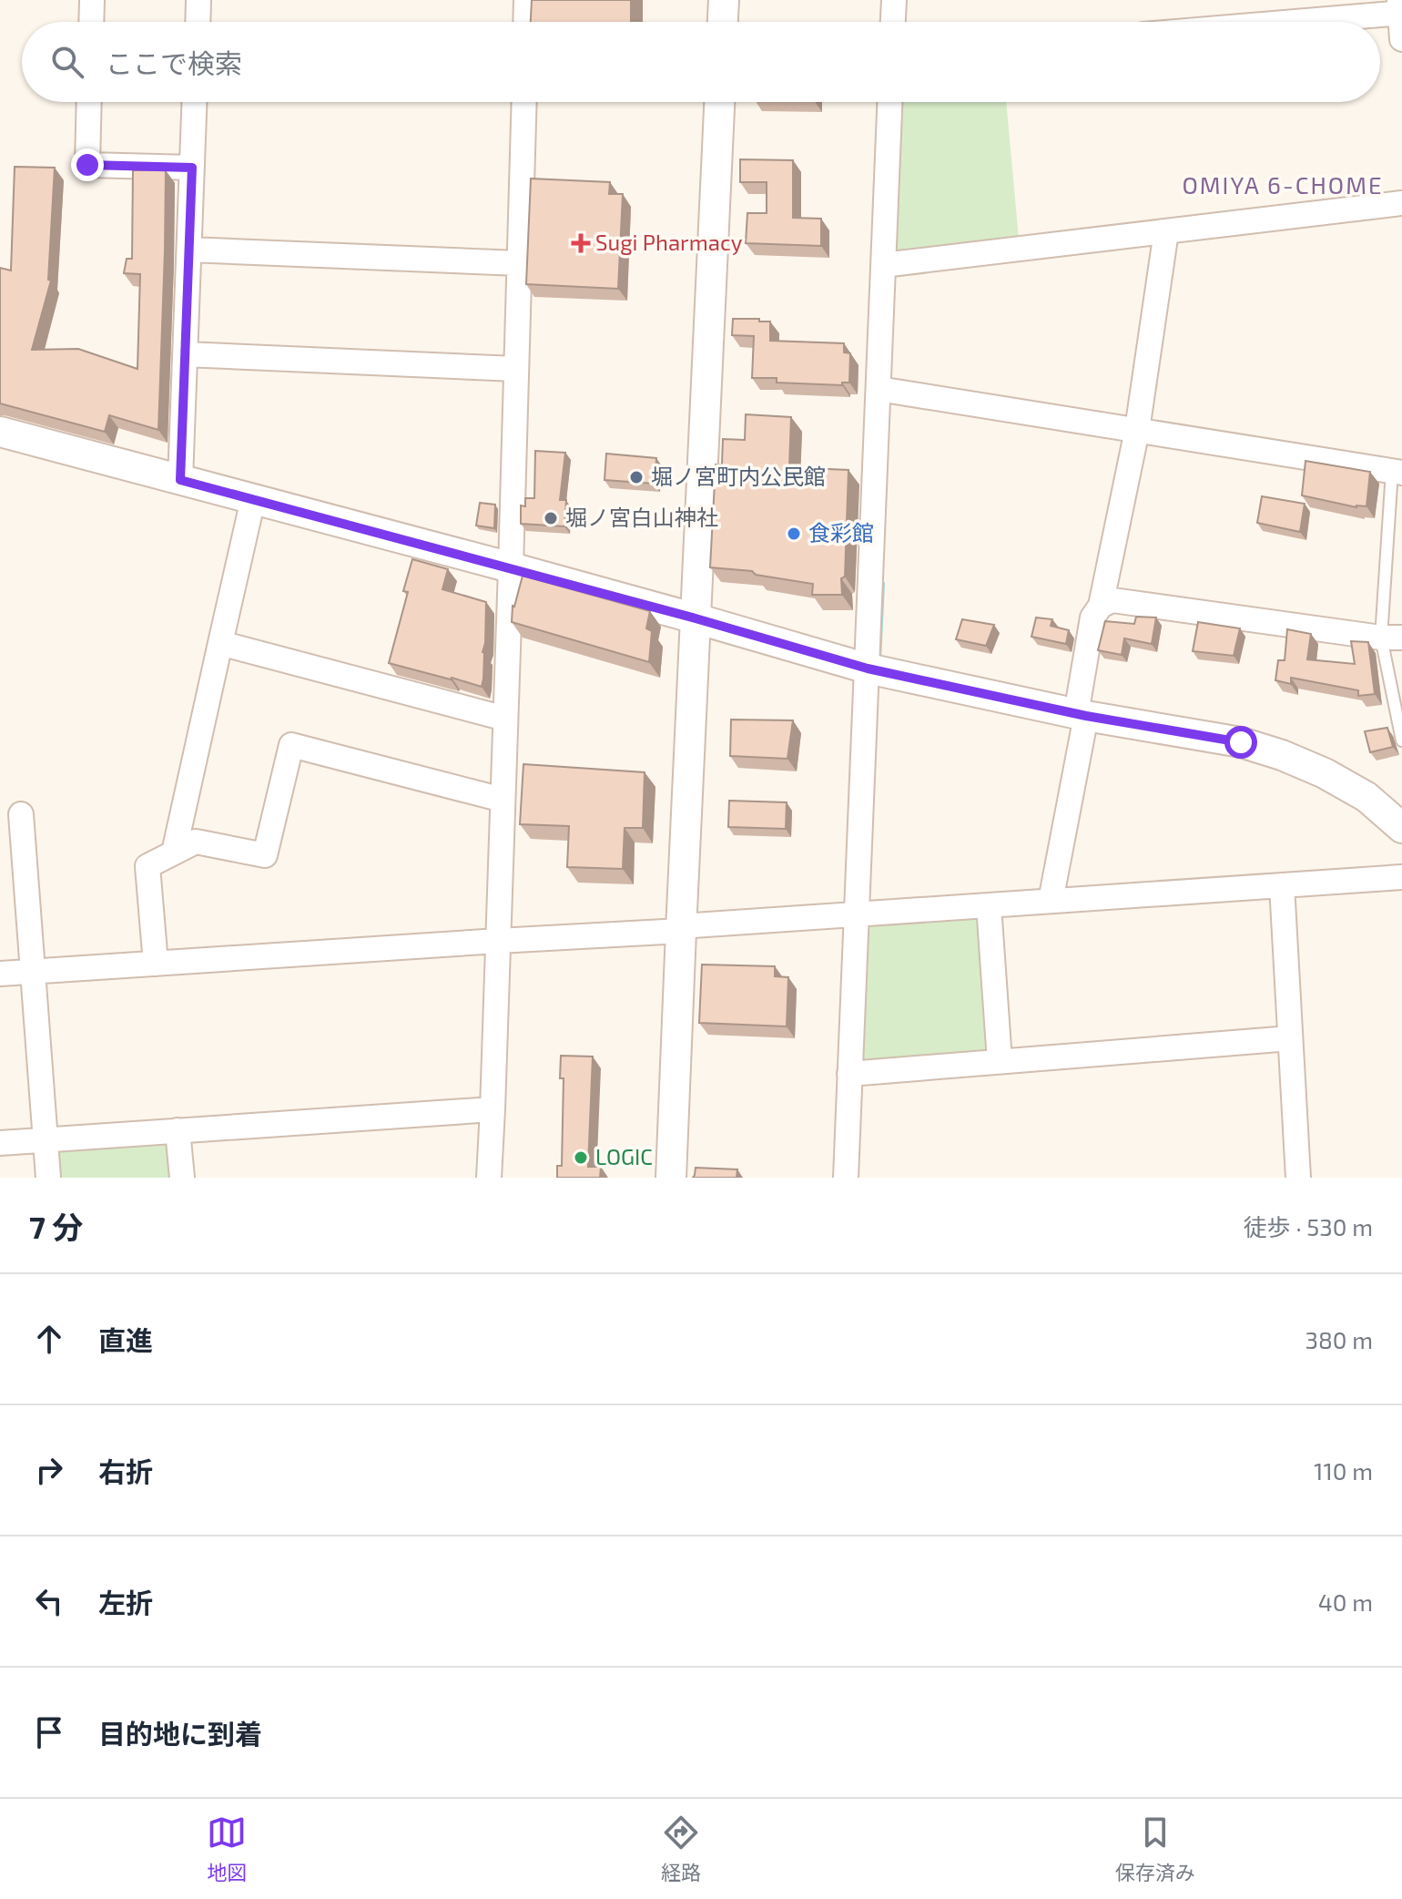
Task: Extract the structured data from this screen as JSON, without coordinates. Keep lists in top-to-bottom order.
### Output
{
  "districts": ["OMIYA 6-CHOME"],
  "places": {
    "health": ["Sugi Pharmacy"],
    "other": [
      "堀ノ宮町内公民館",
      "堀ノ宮白山神社",
      "食彩館",
      "LOGIC"
    ]
  },
  "page": {
    "search": "ここで検索",
    "heading": ["7 分", "徒歩 · 530 m"],
    "list": [
      ["直進", "380 m"],
      ["右折", "110 m"],
      ["左折", "40 m"],
      "目的地に到着"
    ],
    "nav": ["地図", "経路", "保存済み"]
  }
}
